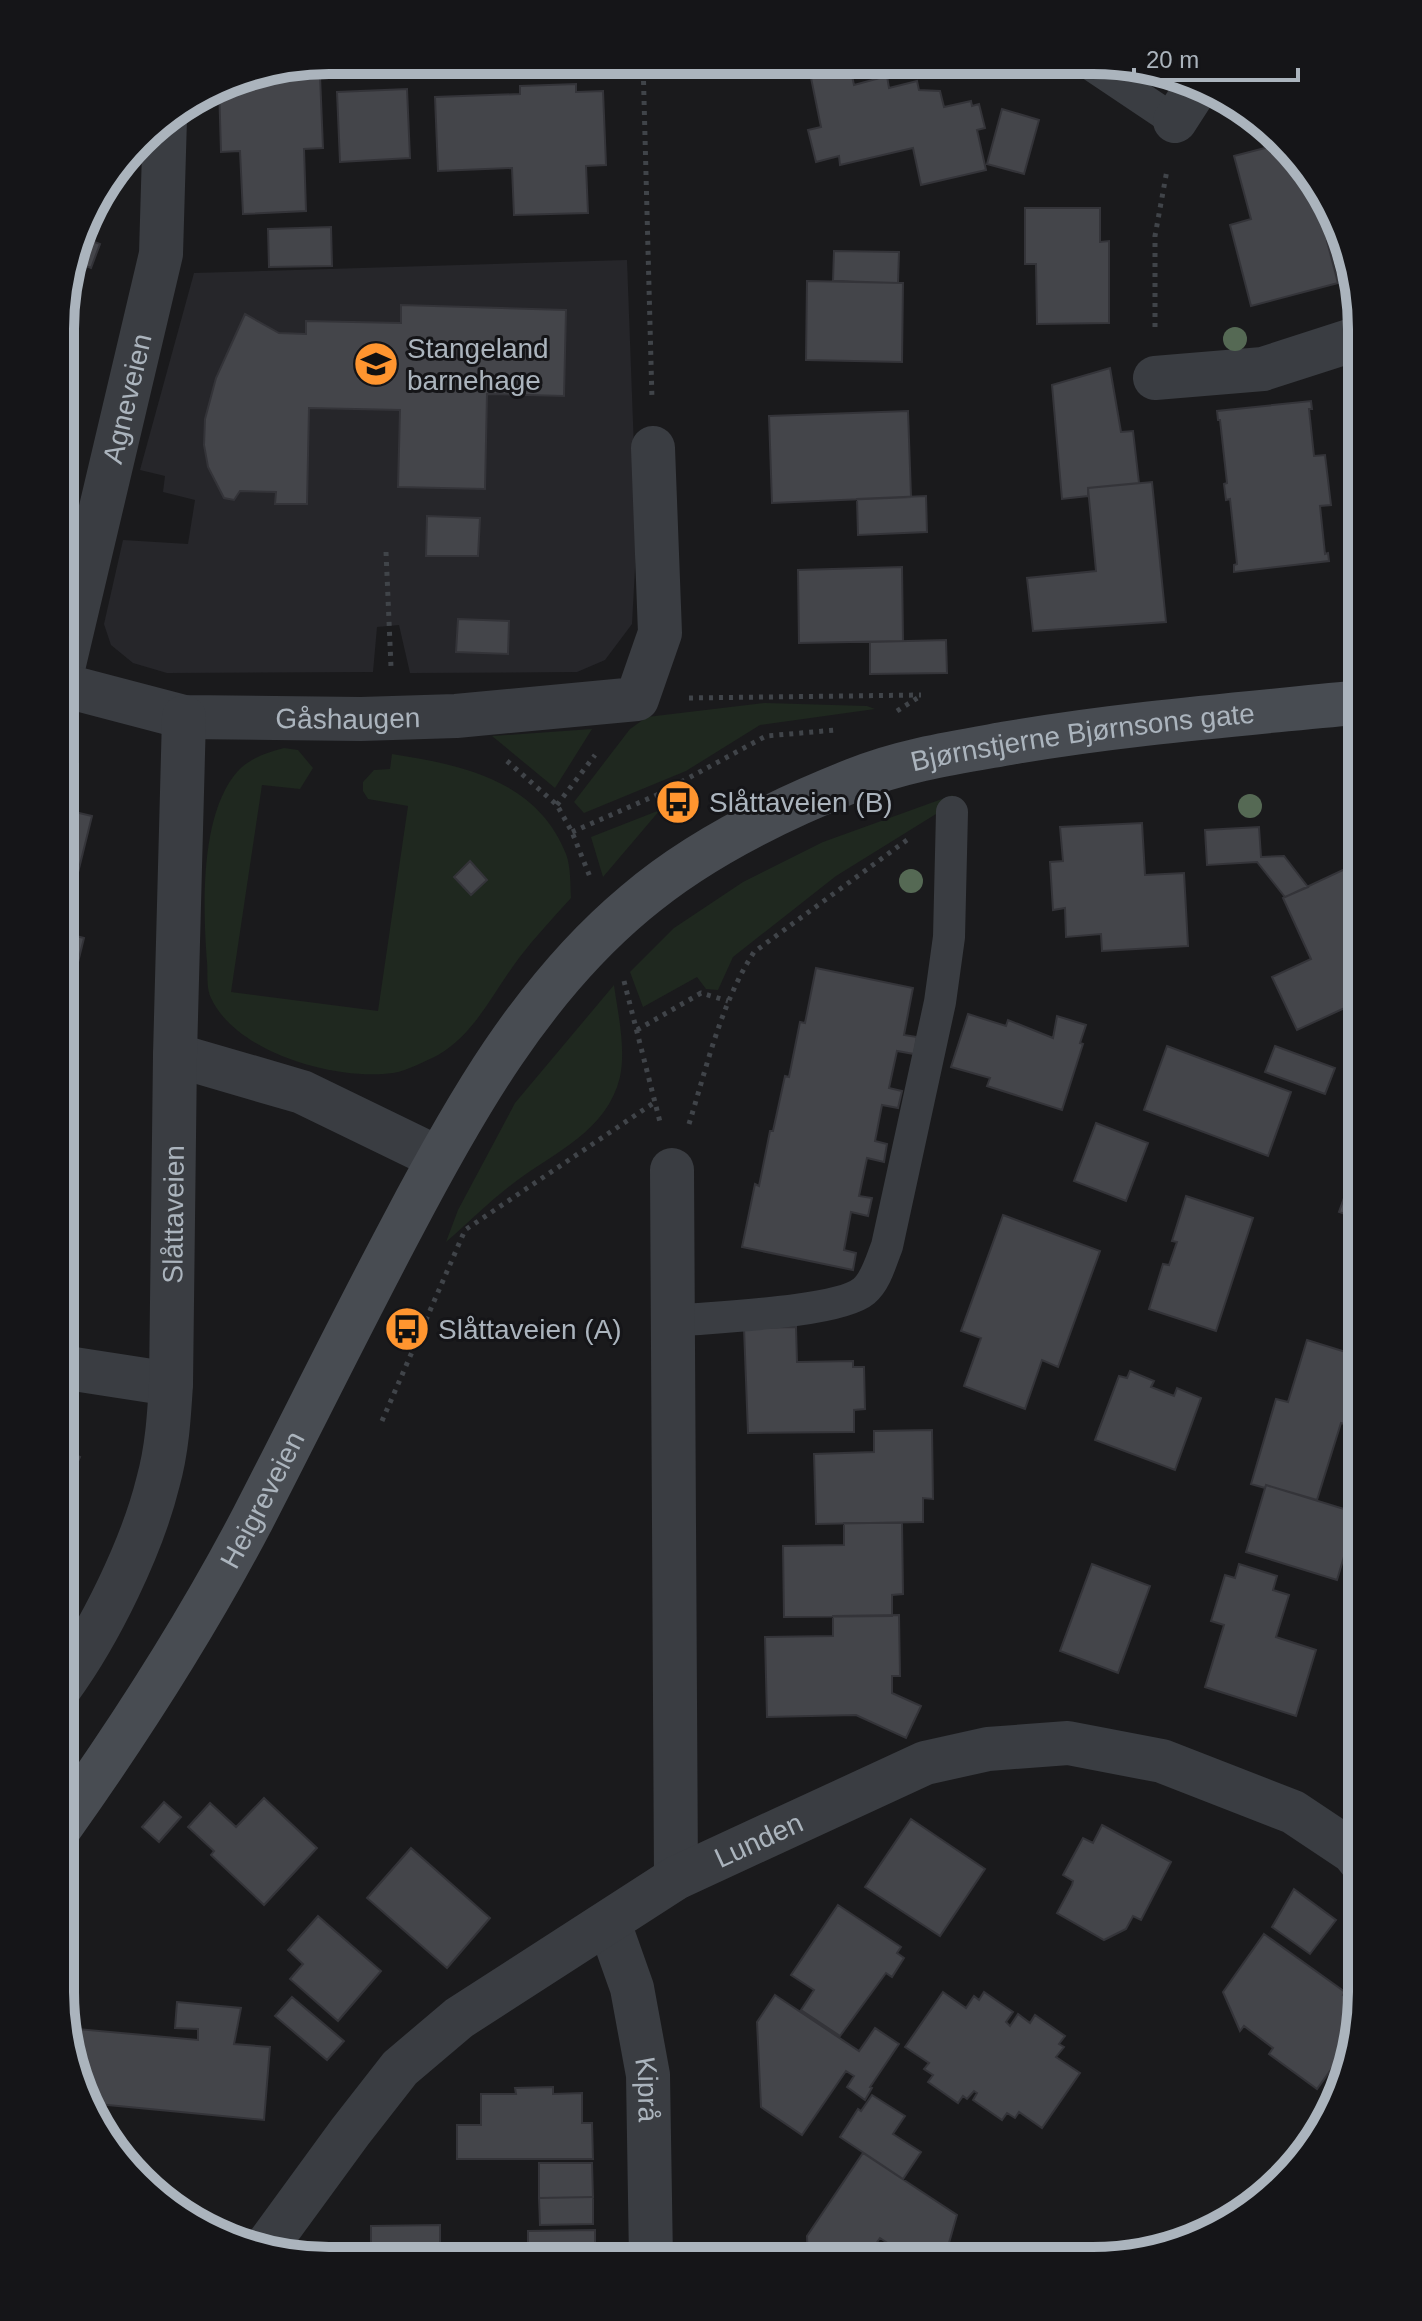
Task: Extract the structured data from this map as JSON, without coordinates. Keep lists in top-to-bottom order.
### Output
{
  "streets": {
    "main road": ["Bjørnstjerne Bjørnsons gate", "Heigreveien"],
    "street": [
      "Agneveien",
      "Gåshaugen",
      "Slåttaveien",
      "Lunden",
      "Kiprå"
    ]
  },
  "crossings": [
    ["Gåshaugen", "Slåttaveien"],
    ["Bjørnstjerne Bjørnsons gate", "Heigreveien"],
    ["Lunden", "Kiprå"]
  ],
  "places": {
    "school or university": ["Stangeland barnehage"],
    "bus stop": ["Slåttaveien (B)", "Slåttaveien (A)"]
  },
  "scale_bar": "20 m"
}
